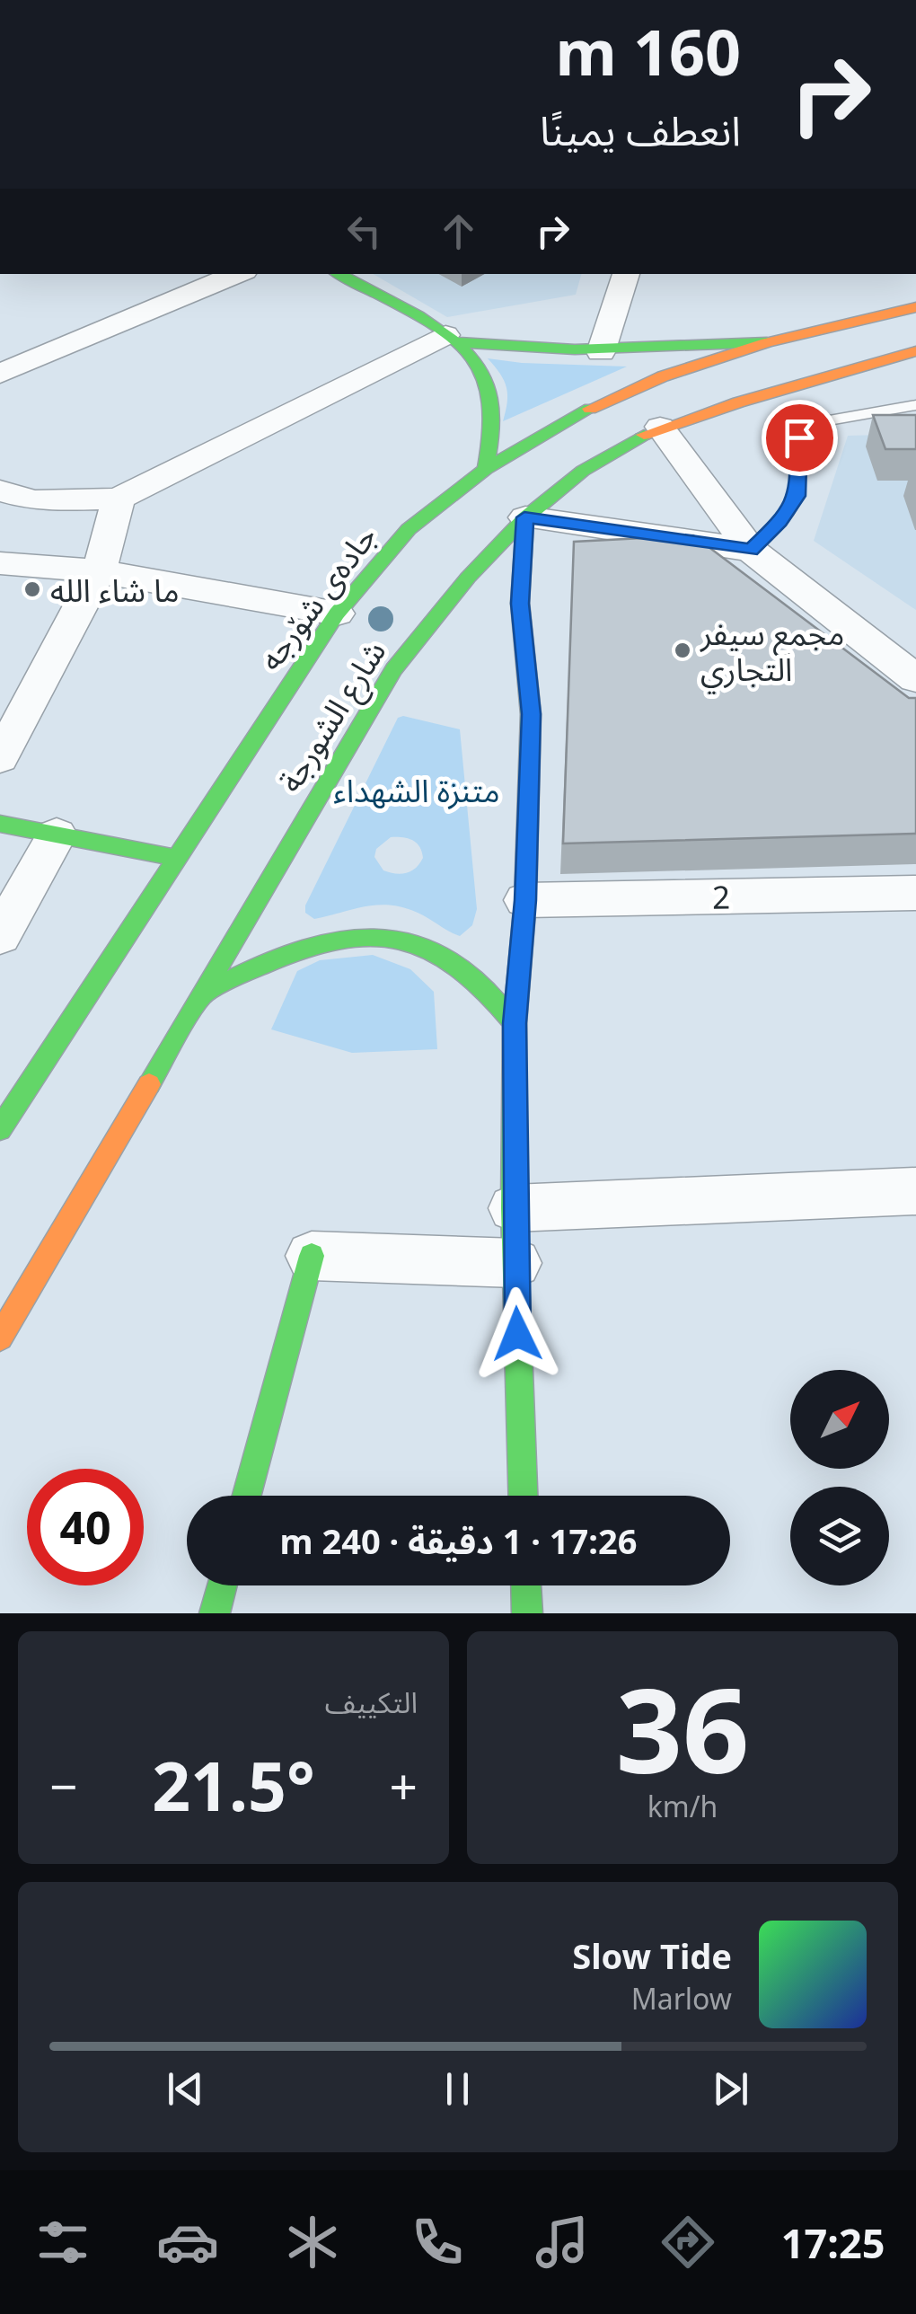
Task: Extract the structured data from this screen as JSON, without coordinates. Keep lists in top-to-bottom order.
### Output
{
  "streets": {
    "main road": ["جادەی شۆرجە", "شارع الشورجة"],
    "street": ["2"]
  },
  "parks": ["متنزة الشهداء"],
  "places": ["ما شاء الله", "مجمع سيفر التجاري"],
  "north": "top right",
  "page": {
    "turn": ["160 m", "انعطف يمينًا"],
    "limit": "40",
    "trip": "17:26 · 1 دقيقة · 240 m",
    "tile": [
      ["36", "km/h"],
      "التكييف"
    ],
    "heat": ["−", "21.5°", "+"],
    "song": ["Slow Tide", "Marlow"],
    "tabs": "17:25"
  }
}
